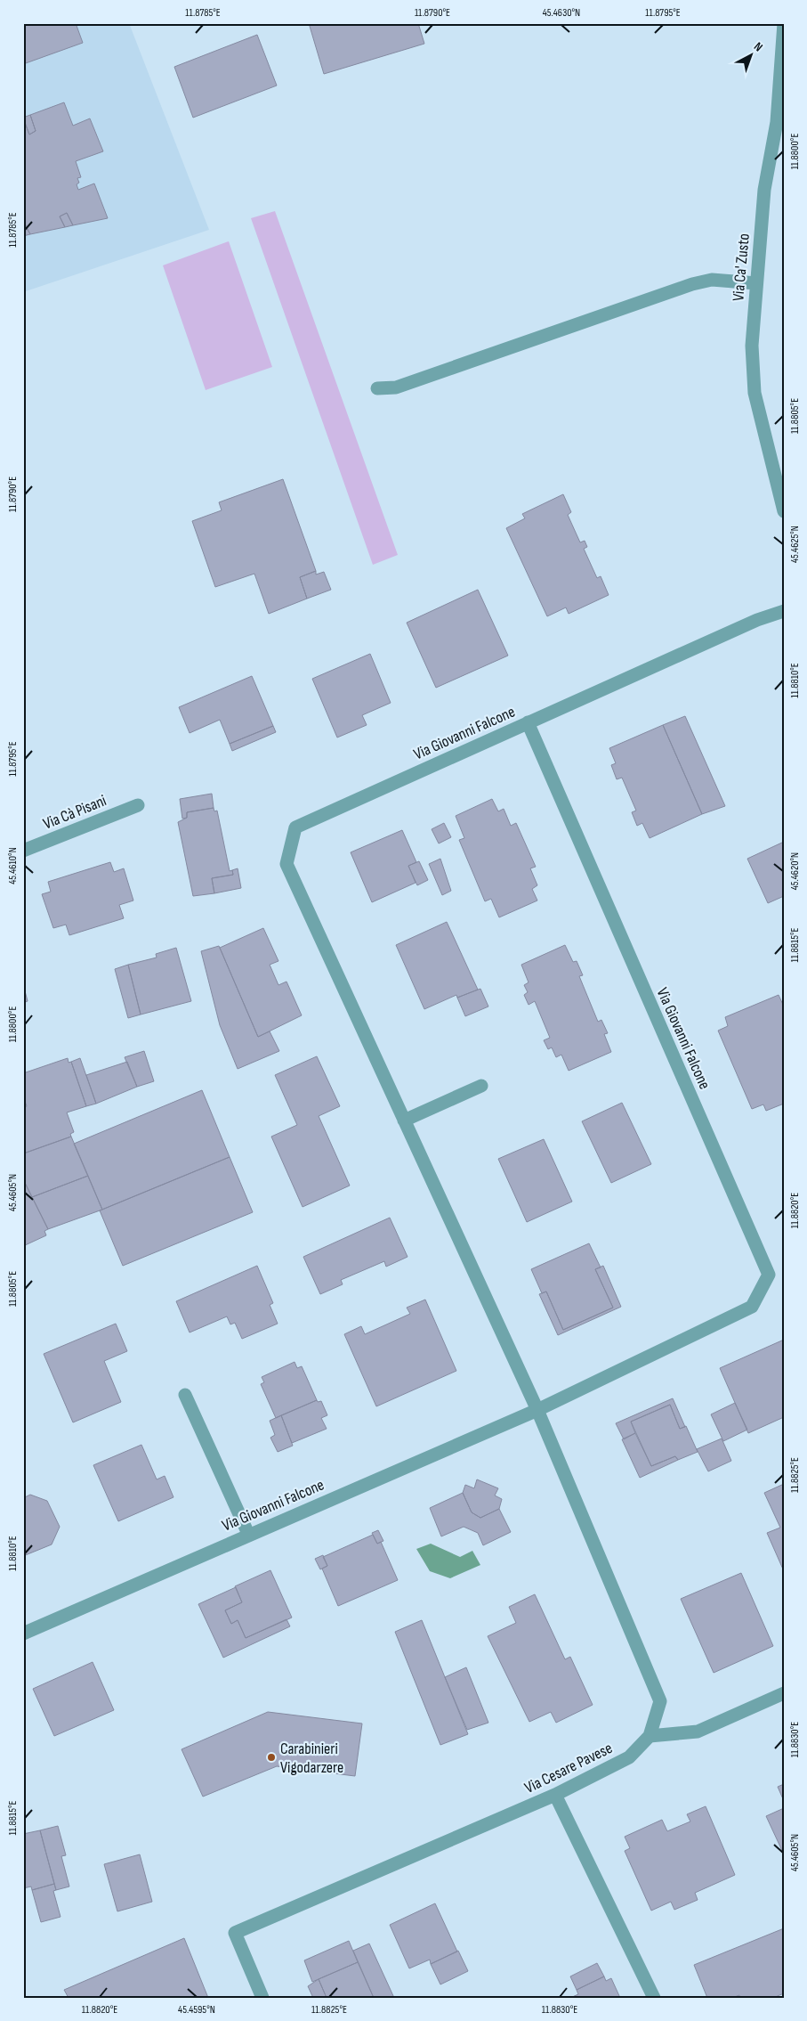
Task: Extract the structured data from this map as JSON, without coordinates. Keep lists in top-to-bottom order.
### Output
{
  "streets": {
    "street": [
      "Via Ca' Zusto",
      "Via Giovanni Falcone",
      "Via Cà Pisani",
      "Via Cesare Pavese"
    ]
  },
  "crossings": [
    ["Via Giovanni Falcone", "Via Cesare Pavese"]
  ],
  "places": ["Carabinieri Vigodarzere"],
  "north": "top right",
  "coordinates": [
    "11.8785°E",
    "11.8790°E",
    "45.4630°N",
    "11.8795°E",
    "11.8800°E",
    "11.8805°E",
    "45.4625°N",
    "11.8810°E",
    "45.4610°N",
    "45.4620°N",
    "11.8815°E",
    "45.4605°N",
    "11.8820°E",
    "11.8825°E",
    "11.8830°E",
    "45.4595°N"
  ]
}
